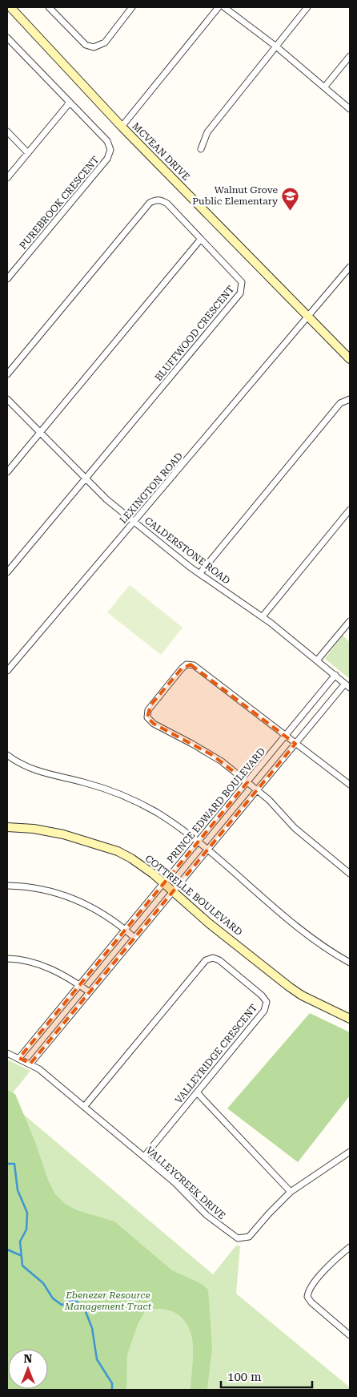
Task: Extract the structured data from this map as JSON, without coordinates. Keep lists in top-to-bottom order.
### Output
{
  "streets": {
    "main road": ["MCVEAN DRIVE", "COTTRELLE BOULEVARD"],
    "street": [
      "PUREBROOK CRESCENT",
      "BLUFFWOOD CRESCENT",
      "LEXINGTON ROAD",
      "CALDERSTONE ROAD",
      "PRINCE EDWARD BOULEVARD",
      "VALLEYRIDGE CRESCENT",
      "VALLEYCREEK DRIVE"
    ]
  },
  "crossings": [
    ["MCVEAN DRIVE", "LEXINGTON ROAD"],
    ["BLUFFWOOD CRESCENT", "CALDERSTONE ROAD"],
    ["LEXINGTON ROAD", "CALDERSTONE ROAD"],
    ["CALDERSTONE ROAD", "PRINCE EDWARD BOULEVARD"],
    ["PRINCE EDWARD BOULEVARD", "COTTRELLE BOULEVARD"],
    ["PRINCE EDWARD BOULEVARD", "VALLEYCREEK DRIVE"],
    ["VALLEYRIDGE CRESCENT", "VALLEYCREEK DRIVE"]
  ],
  "parks": ["Ebenezer Resource Management Tract"],
  "places": {
    "school or university": ["Walnut Grove Public Elementary"]
  },
  "scale_bar": "100 m",
  "north": "top"
}
